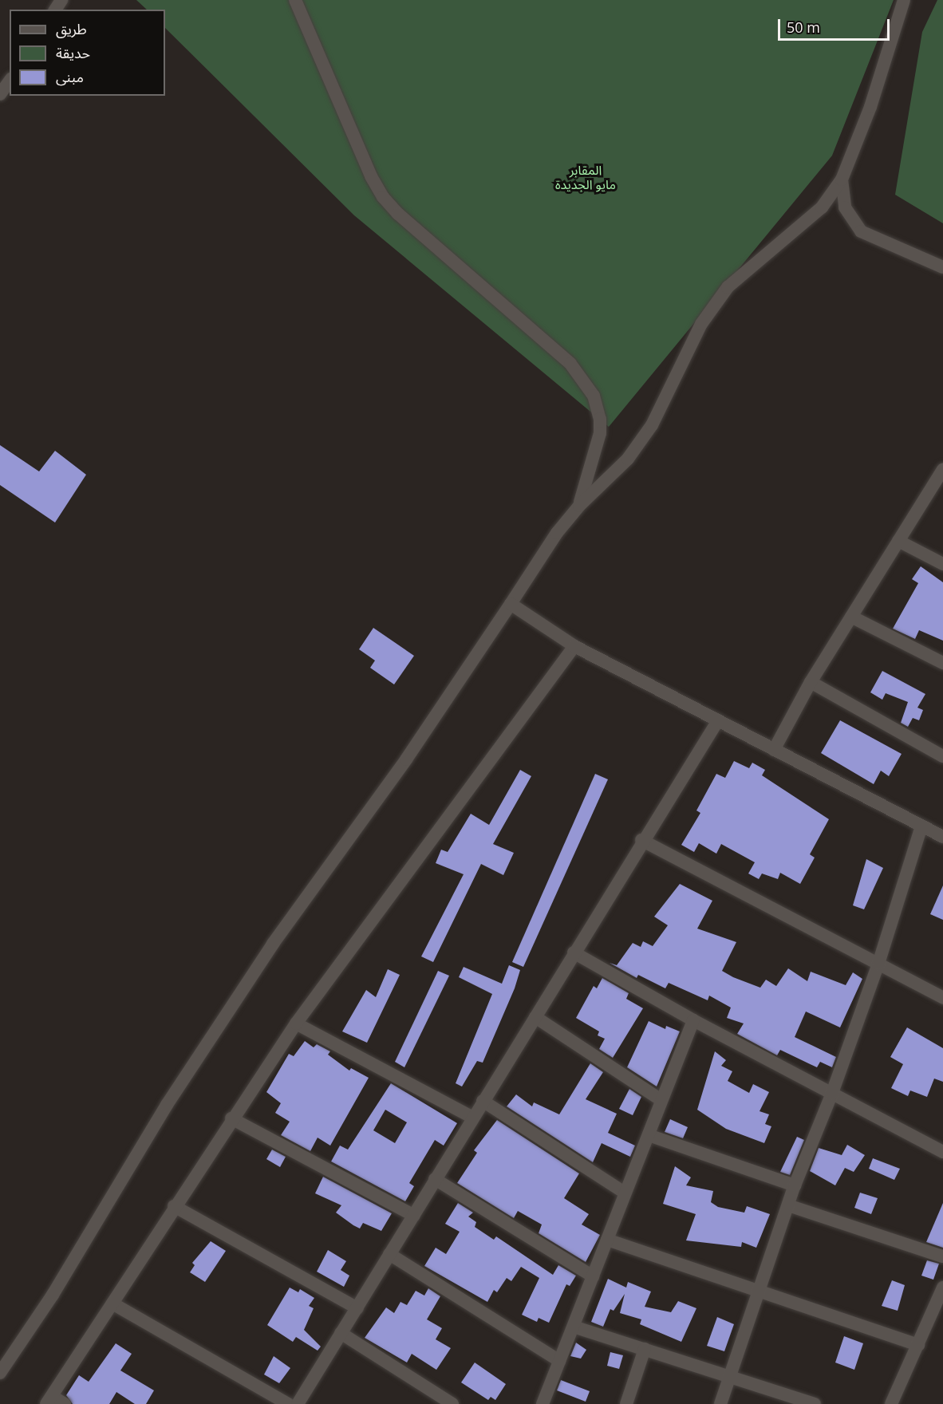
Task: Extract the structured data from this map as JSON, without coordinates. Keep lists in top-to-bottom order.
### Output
{
  "parks": ["المقابر مايو الجديدة"],
  "legend": ["طريق", "حديقة", "مبنى"],
  "scale_bar": "50 m"
}
